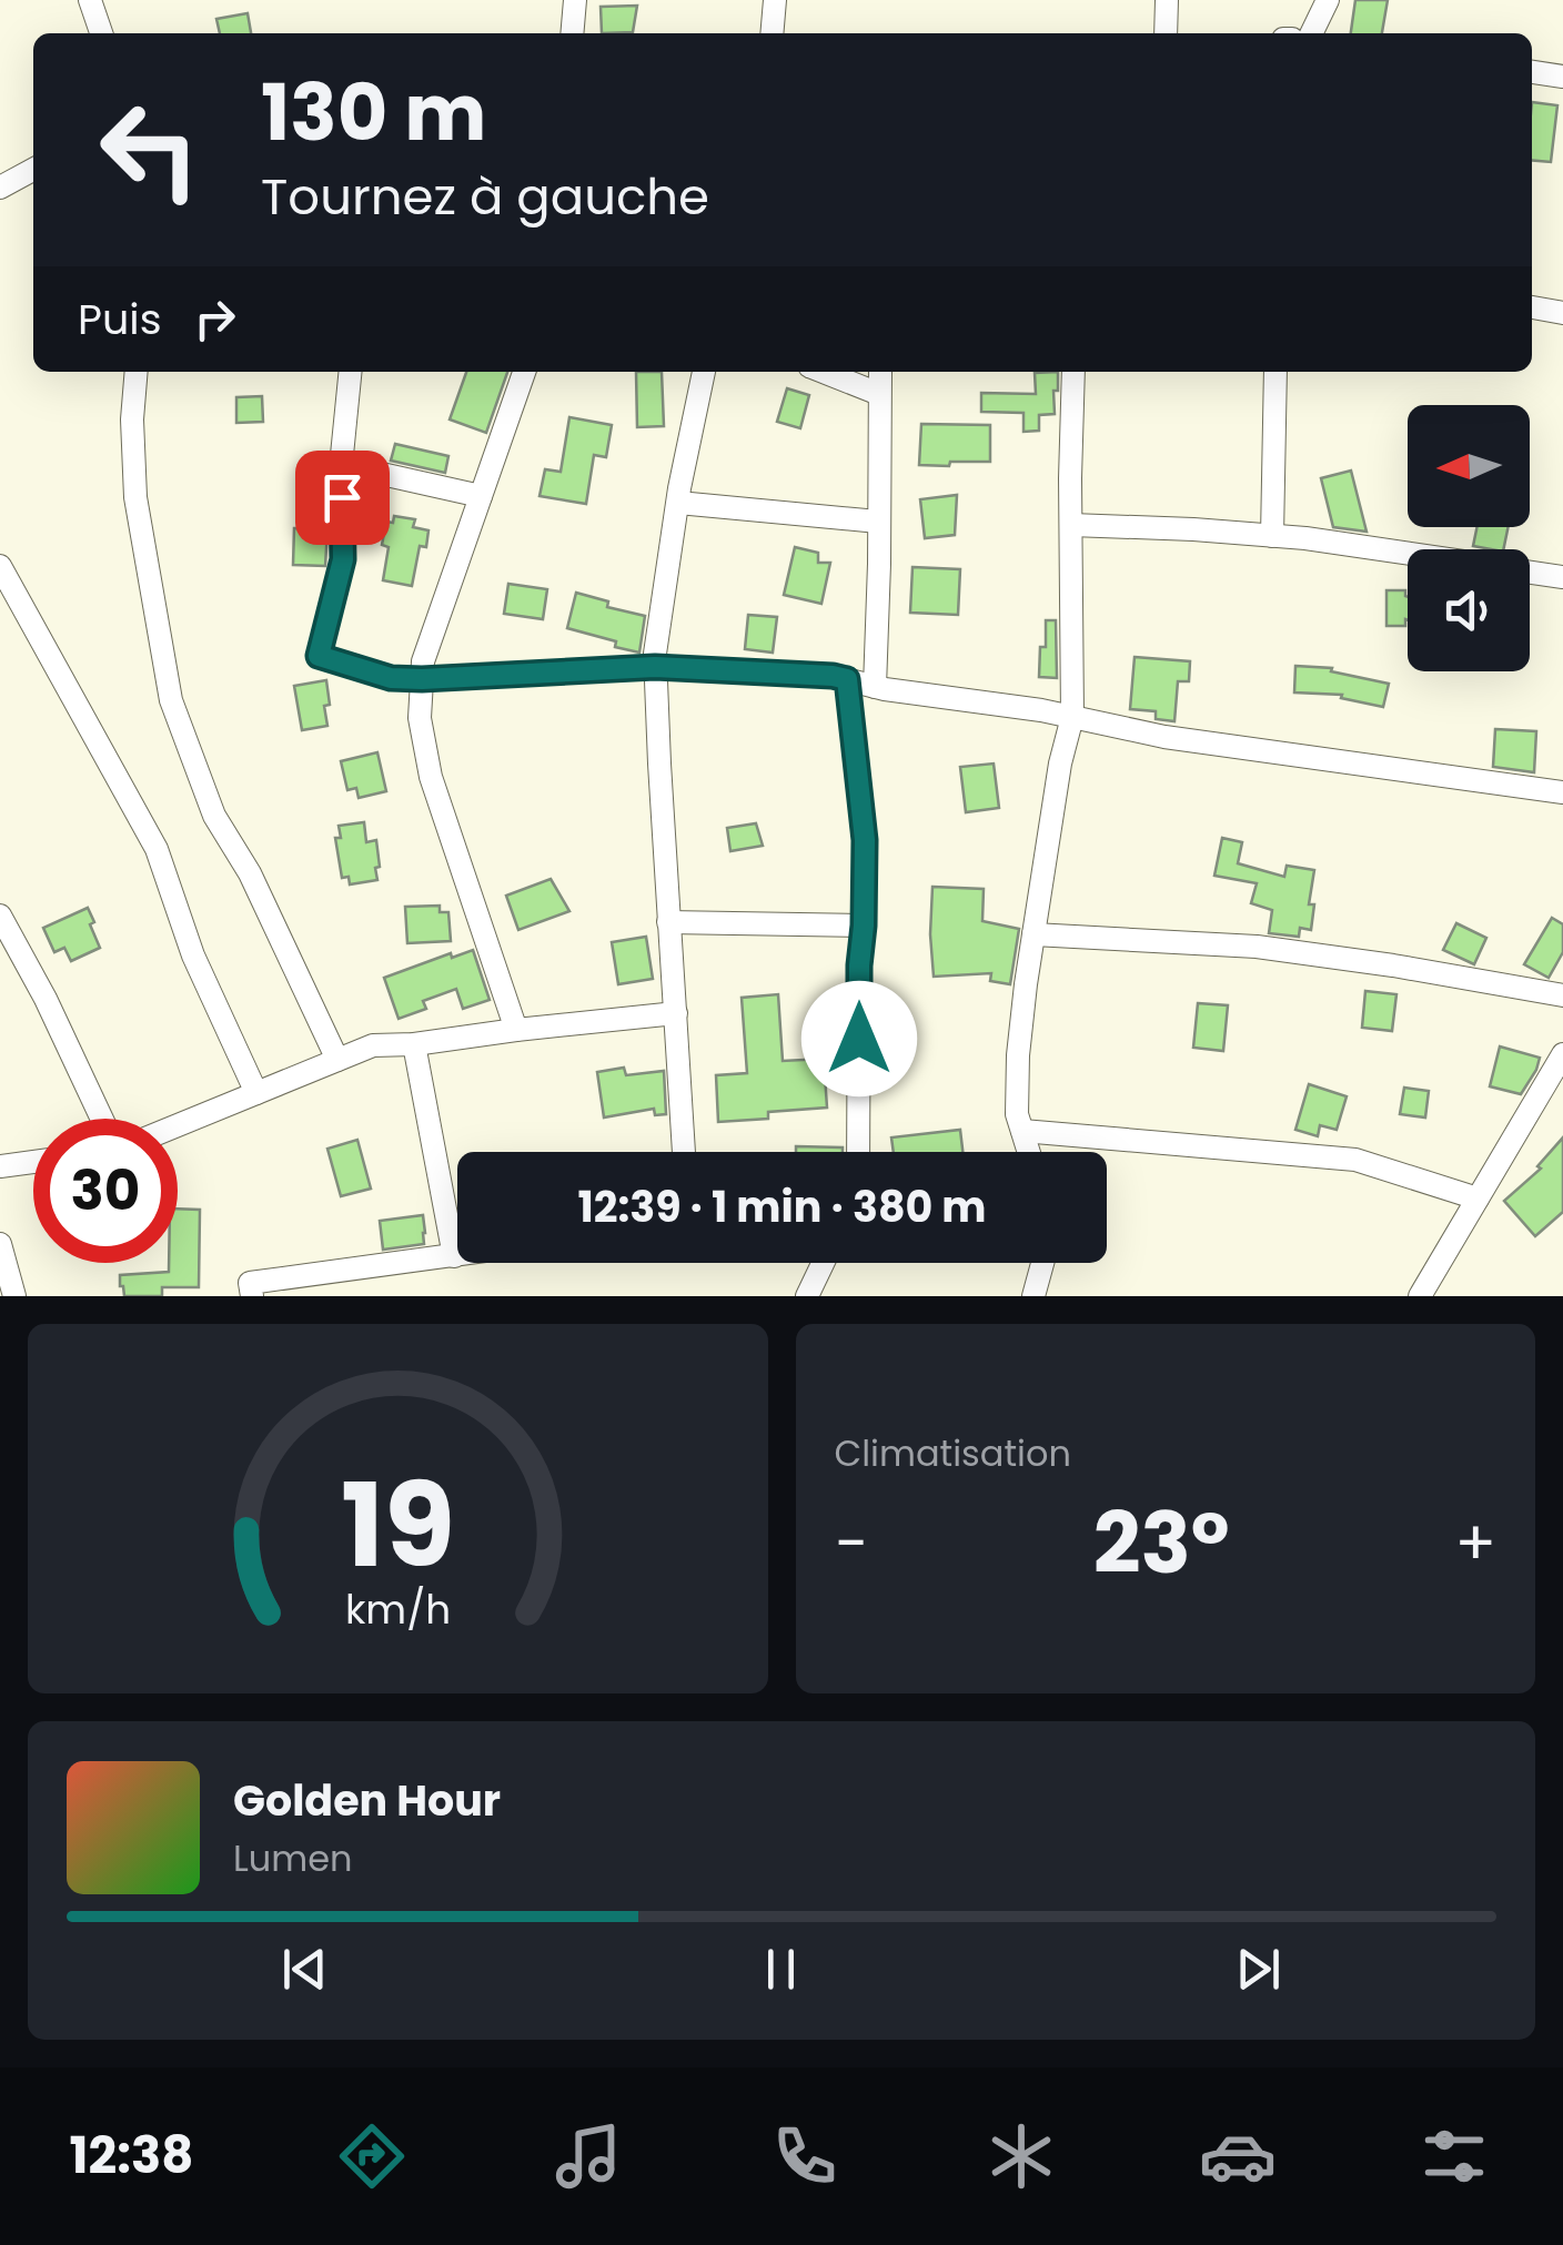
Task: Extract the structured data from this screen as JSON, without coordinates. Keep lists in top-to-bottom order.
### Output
{
  "north": "left",
  "page": {
    "turn": ["130 m", "Tournez à gauche"],
    "then": "Puis",
    "limit": "30",
    "trip": "12:39 · 1 min · 380 m",
    "tile": "Climatisation",
    "heat": ["−", "23°", "+"],
    "song": ["Golden Hour", "Lumen"],
    "tabs": "12:38",
    "gauge": ["19", "km/h"]
  }
}
